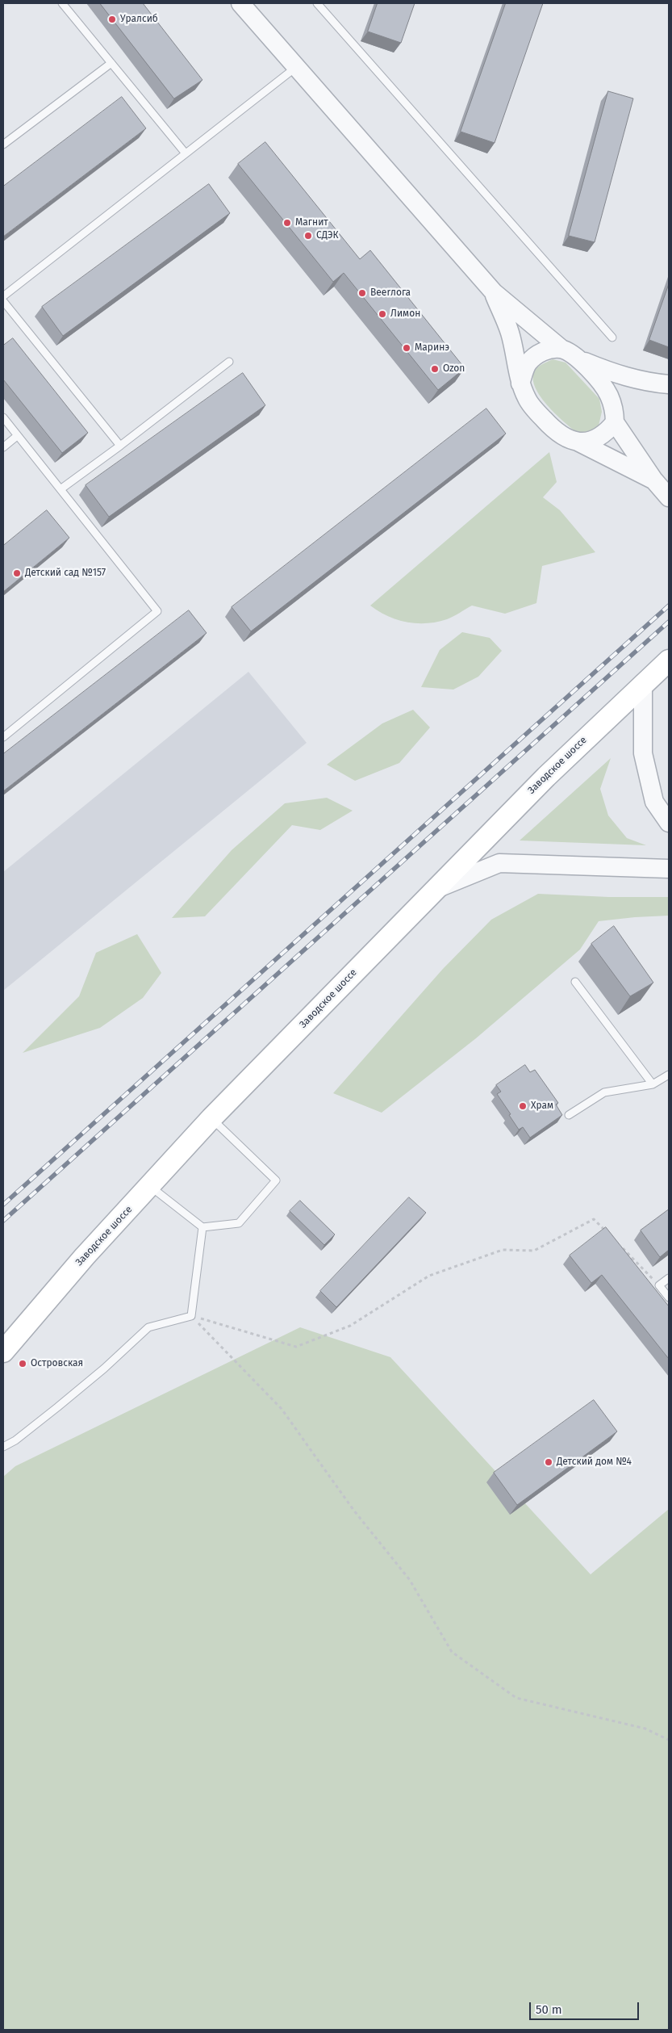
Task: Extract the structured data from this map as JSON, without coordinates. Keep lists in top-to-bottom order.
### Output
{
  "streets": {
    "main road": ["Заводское шоссе"]
  },
  "places": [
    "Уралсиб",
    "Магнит",
    "СДЭК",
    "Beerлога",
    "Лимон",
    "Маринэ",
    "Ozon",
    "Детский сад №157",
    "Храм",
    "Островская",
    "Детский дом №4"
  ],
  "scale_bar": "50 m"
}
